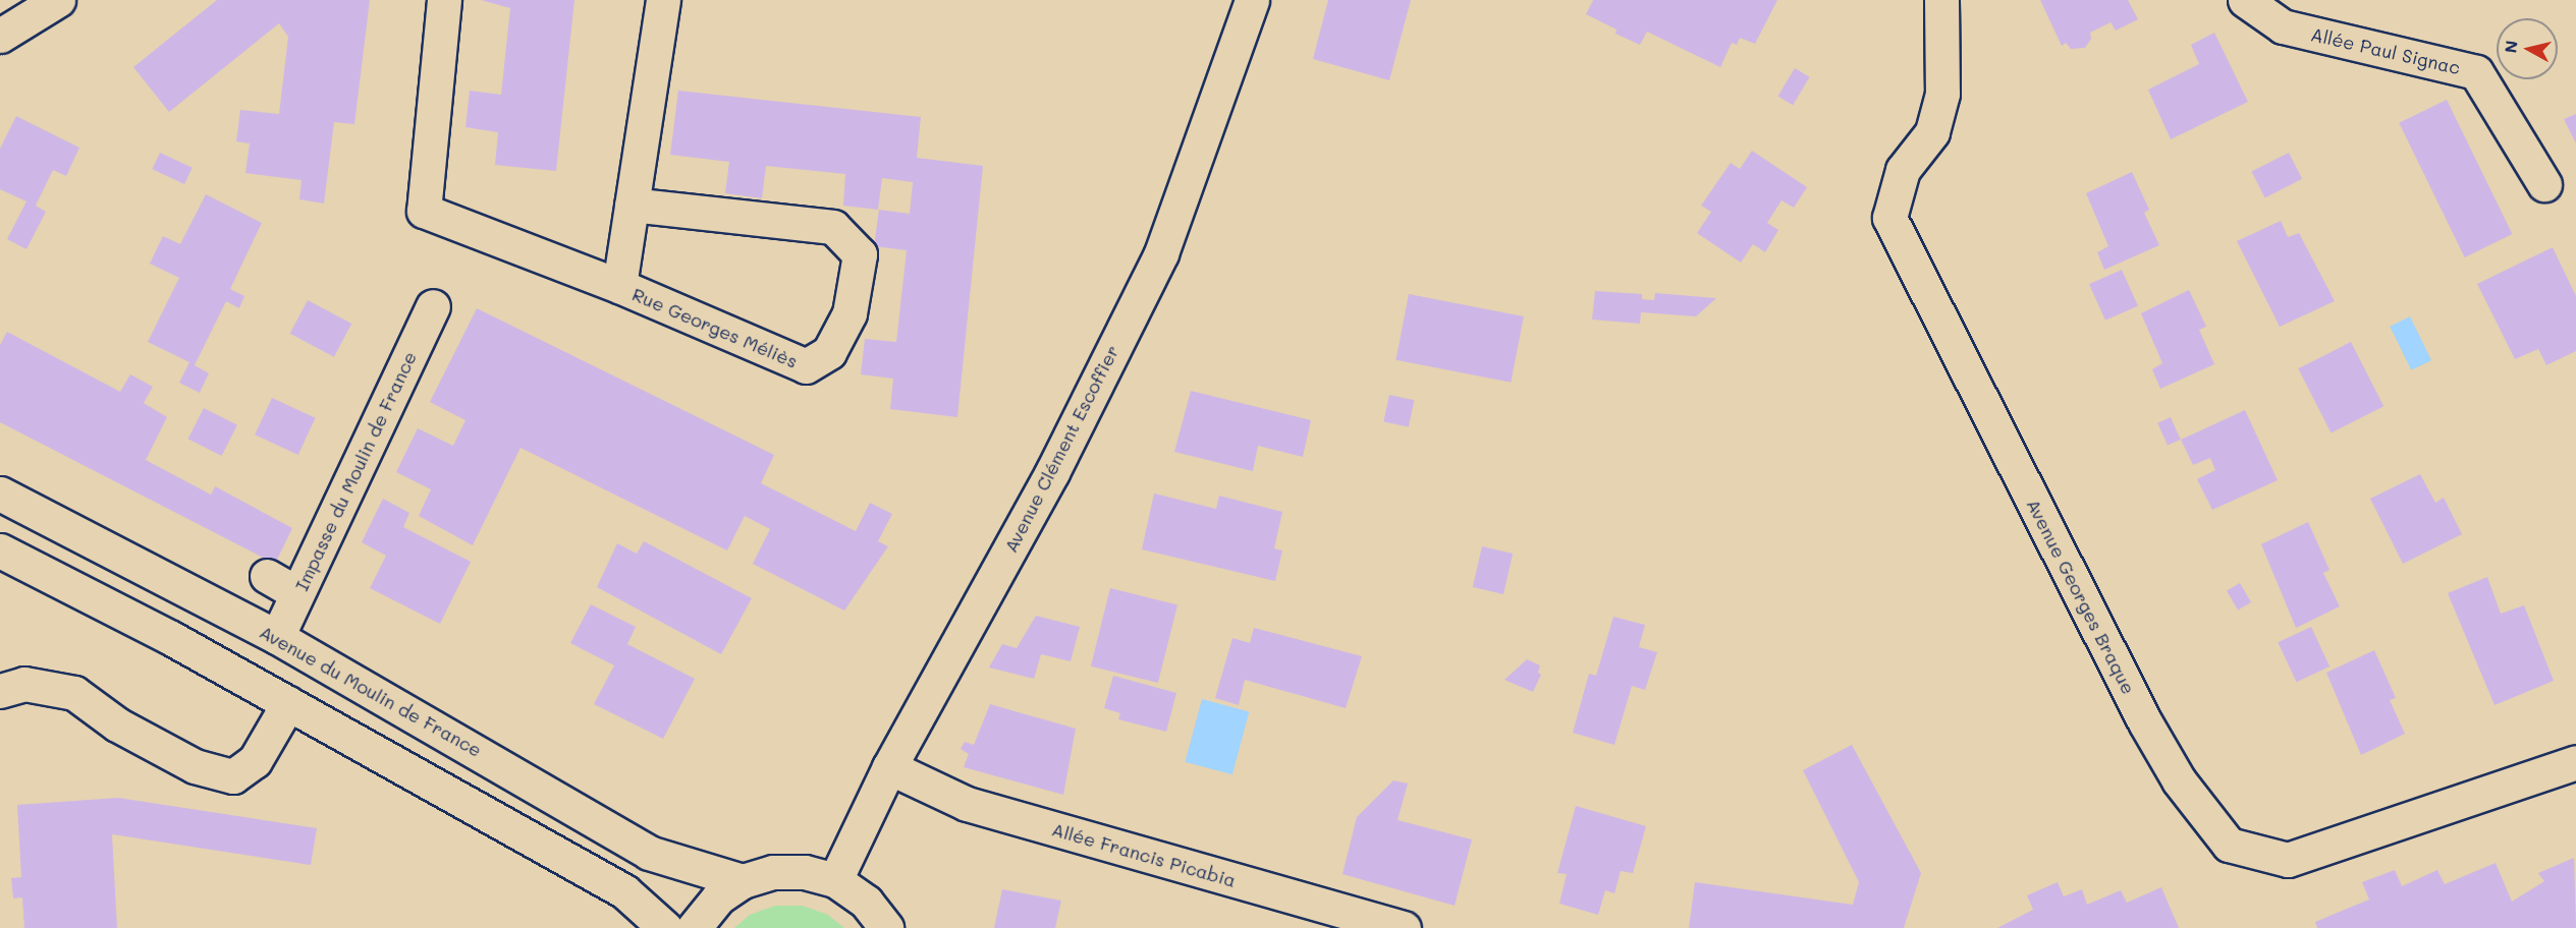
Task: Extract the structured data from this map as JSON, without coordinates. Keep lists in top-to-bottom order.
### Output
{
  "streets": {
    "street": [
      "Allée Paul Signac",
      "Rue Georges Méliès",
      "Avenue Clément Escoffier",
      "Impasse du Moulin de France",
      "Avenue Georges Braque",
      "Avenue du Moulin de France",
      "Allée Francis Picabia"
    ]
  },
  "crossings": [
    ["Avenue Clément Escoffier", "Allée Francis Picabia"],
    ["Impasse du Moulin de France", "Avenue du Moulin de France"]
  ],
  "north": "left"
}
